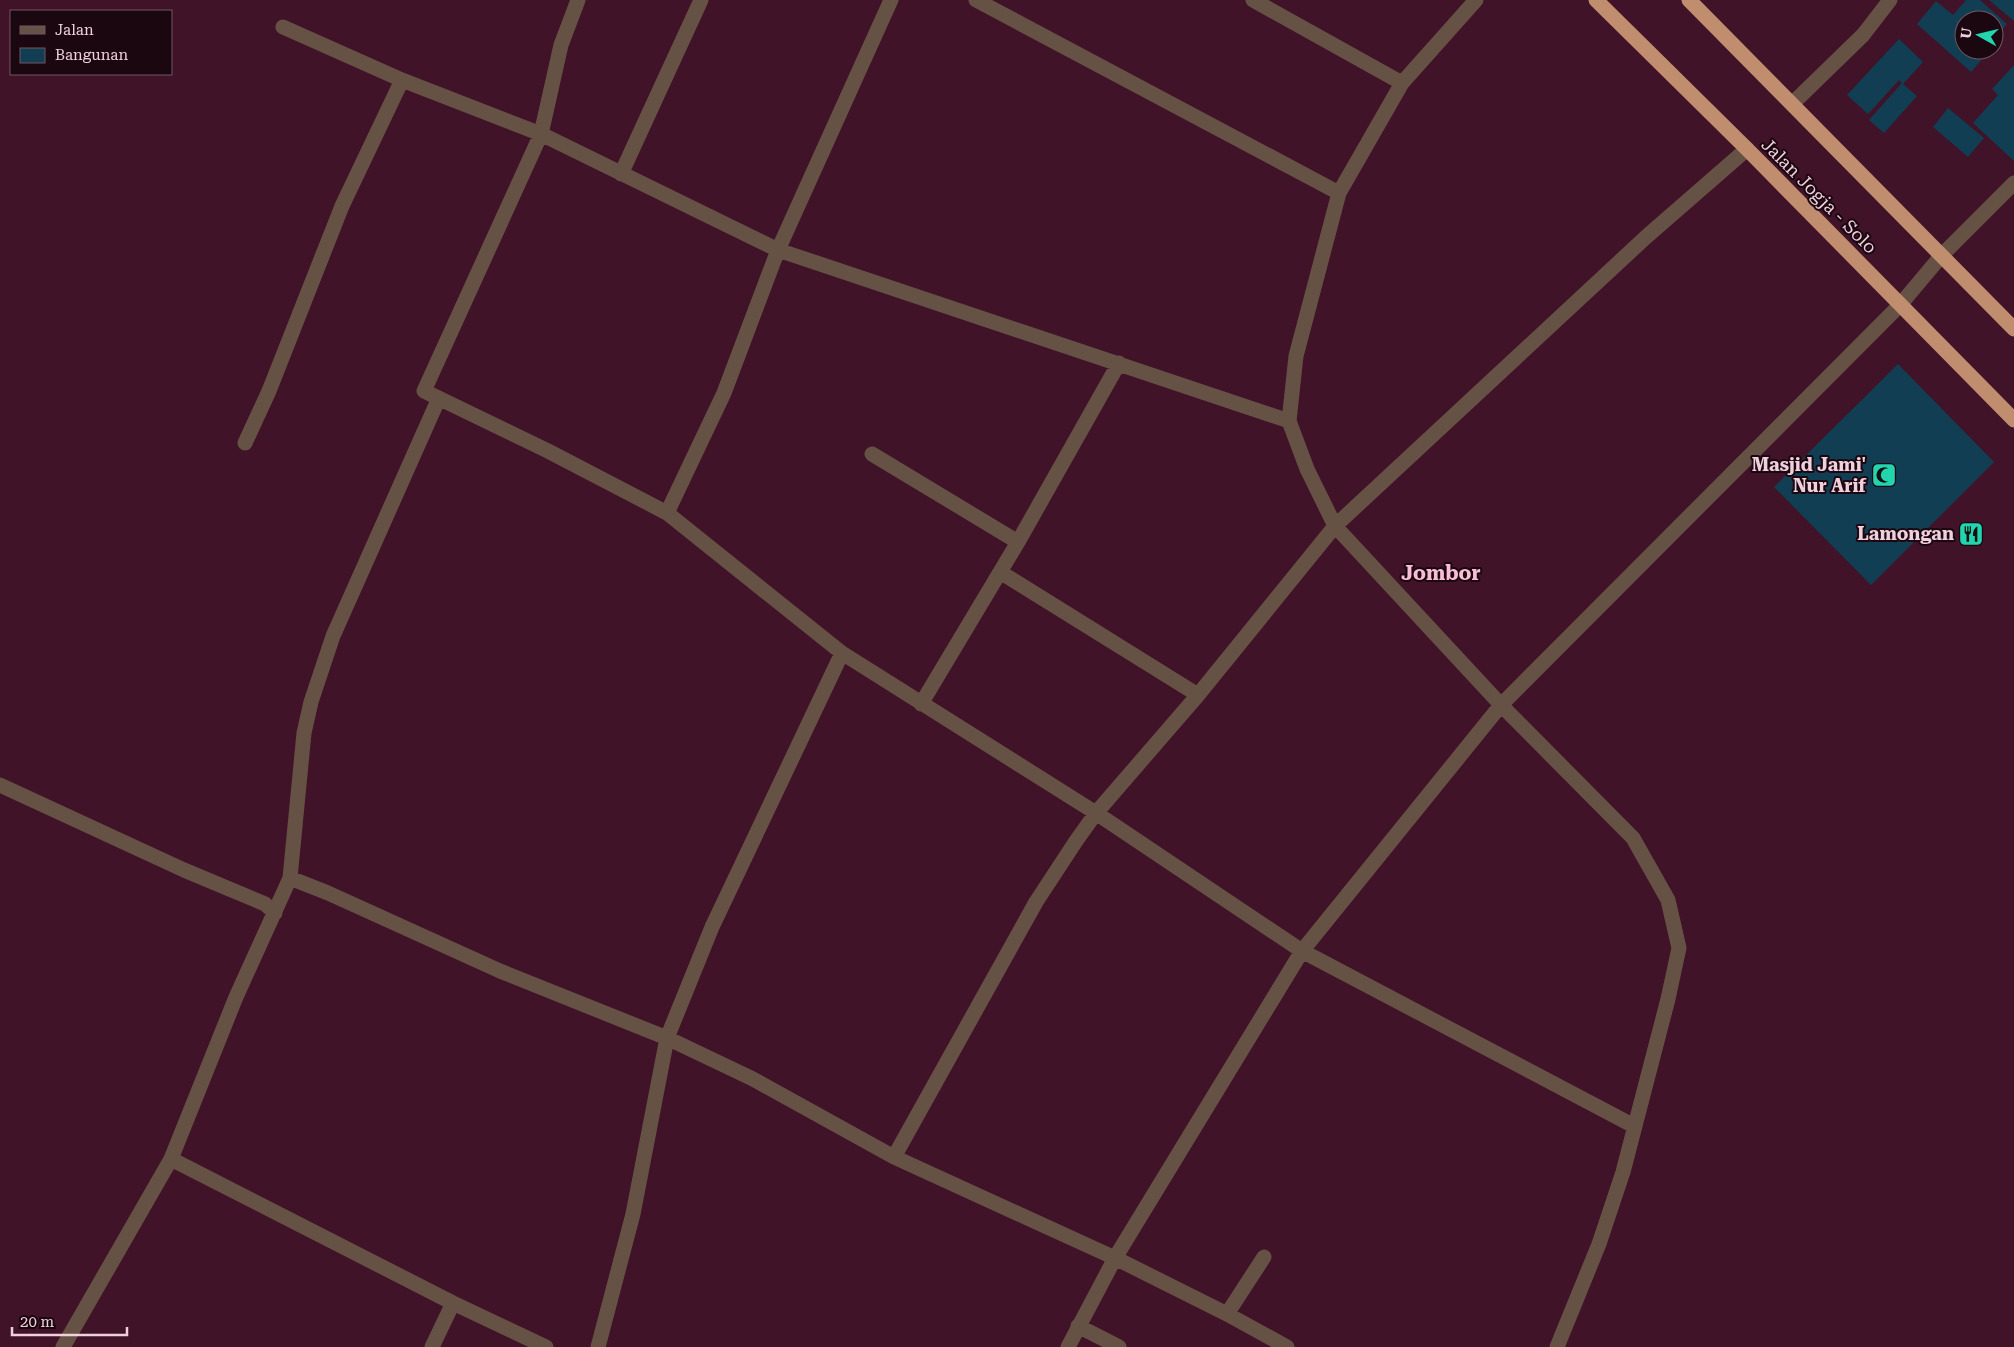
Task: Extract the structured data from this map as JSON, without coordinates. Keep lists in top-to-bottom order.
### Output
{
  "streets": {
    "highway": ["Jalan Jogja - Solo"]
  },
  "districts": ["Jombor"],
  "places": {
    "mosque": ["Masjid Jami' Nur Arif"],
    "restaurant": ["Lamongan"]
  },
  "legend": ["Jalan", "Bangunan"],
  "scale_bar": "20 m",
  "north": "left"
}
